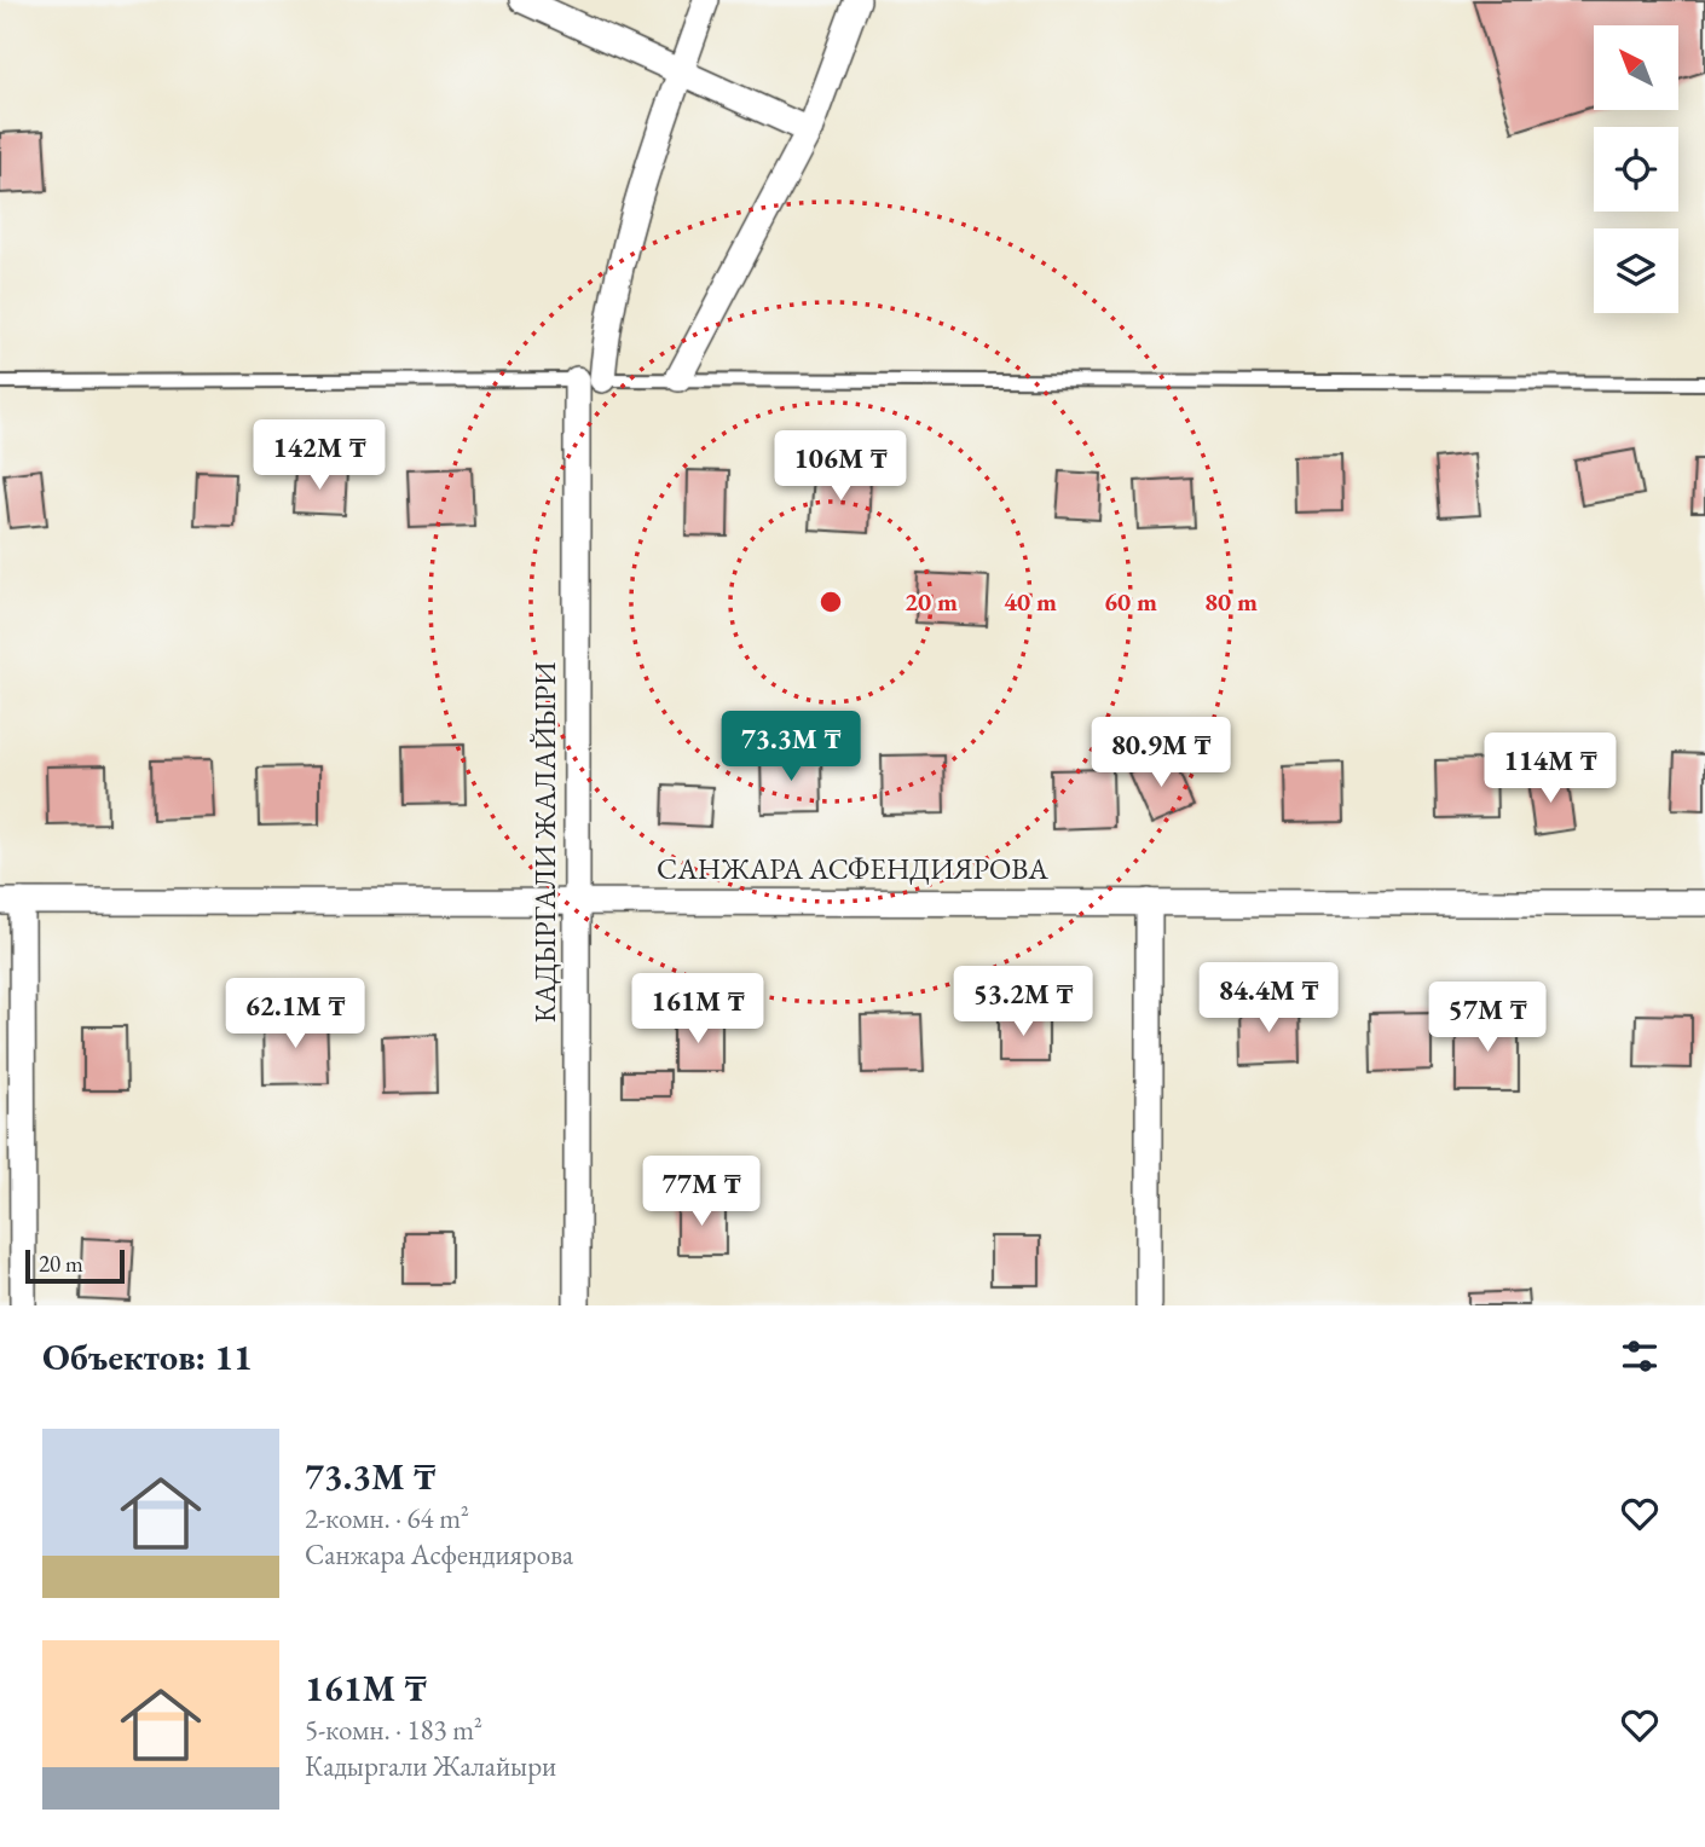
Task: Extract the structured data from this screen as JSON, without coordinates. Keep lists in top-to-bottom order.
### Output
{
  "streets": {
    "street": ["КАДЫРГАЛИ ЖАЛАЙЫРИ", "САНЖАРА АСФЕНДИЯРОВА"]
  },
  "crossings": [
    ["КАДЫРГАЛИ ЖАЛАЙЫРИ", "САНЖАРА АСФЕНДИЯРОВА"]
  ],
  "scale_bar": "20 m",
  "north": "top left",
  "page": {
    "price": [
      "142M ₸",
      "106M ₸",
      "73.3M ₸",
      "80.9M ₸",
      "114M ₸",
      "84.4M ₸",
      "53.2M ₸",
      "161M ₸",
      "62.1M ₸",
      "57M ₸",
      "77M ₸"
    ],
    "scale": "20 m",
    "heading": "Объектов: 11",
    "list": [
      {
        "name": "73.3M ₸",
        "note": "2-комн. · 64 m² · Санжара Асфендиярова"
      },
      {
        "name": "161M ₸",
        "note": "5-комн. · 183 m² · Кадыргали Жалайыри"
      }
    ]
  },
  "rings": [
    "20 m",
    "40 m",
    "60 m",
    "80 m"
  ]
}
